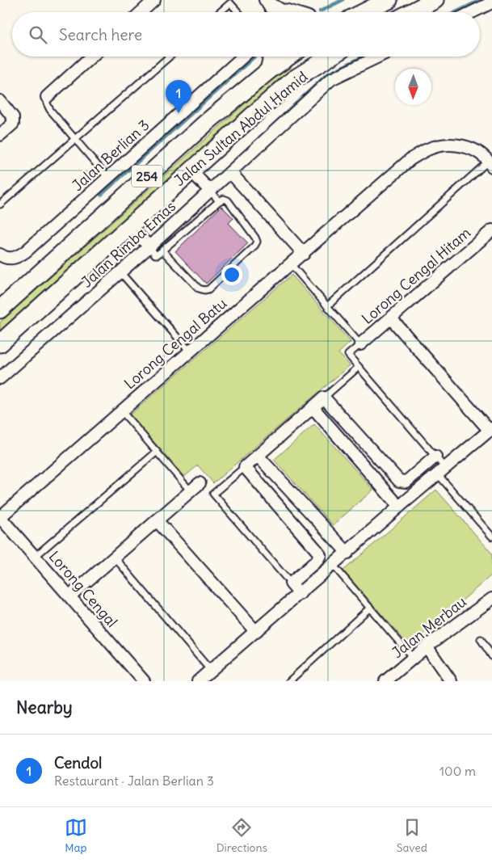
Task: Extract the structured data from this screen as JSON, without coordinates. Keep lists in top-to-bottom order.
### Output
{
  "streets": {
    "main road": ["Jalan Sultan Abdul Hamid", "254"],
    "street": [
      "Jalan Berlian 3",
      "Jalan Rimba Emas",
      "Lorong Cengal Hitam",
      "Lorong Cengal Batu",
      "Lorong Cengal",
      "Jalan Merbau"
    ]
  },
  "crossings": [
    ["Lorong Cengal Batu", "Lorong Cengal"]
  ],
  "north": "bottom",
  "page": {
    "search": "Search here",
    "pins": "1",
    "heading": "Nearby",
    "list": [
      {
        "mark": "1",
        "name": "Cendol",
        "note": "Restaurant · Jalan Berlian 3",
        "value": "100 m"
      }
    ],
    "nav": ["Map", "Directions", "Saved"]
  }
}
